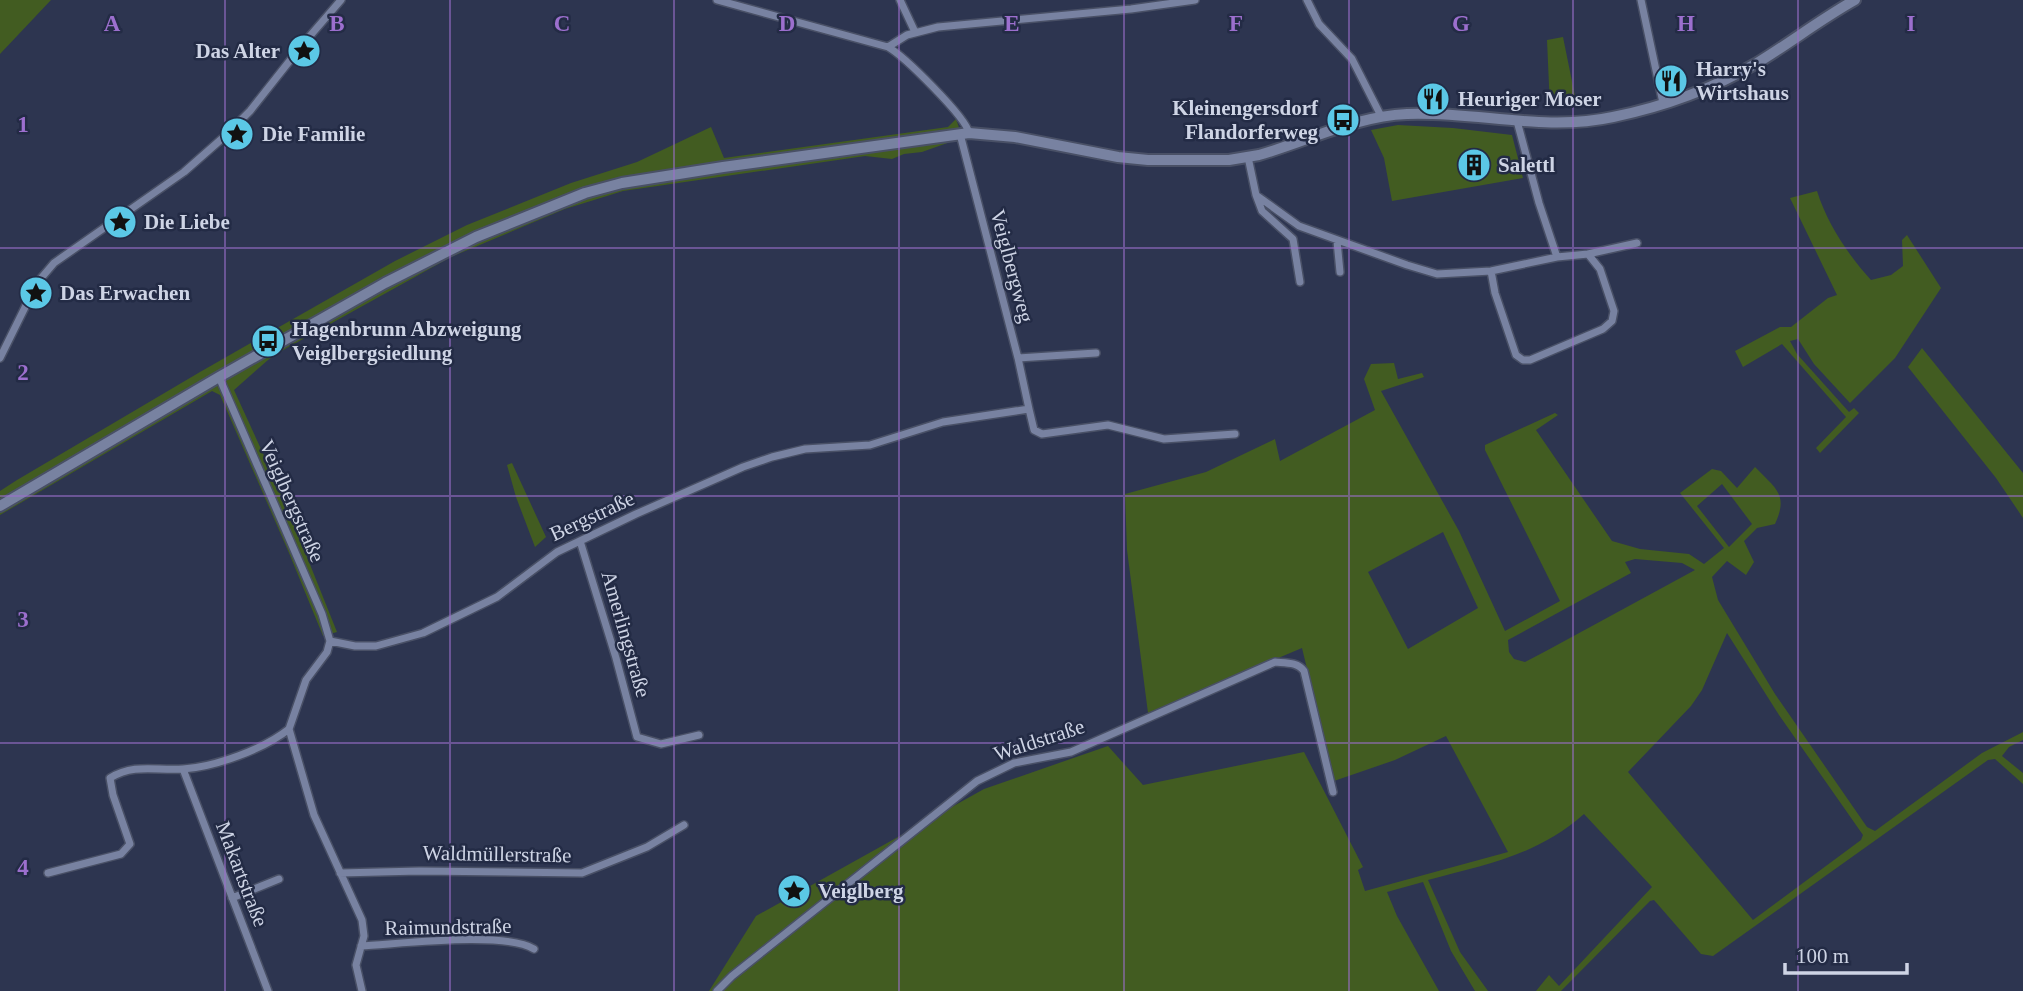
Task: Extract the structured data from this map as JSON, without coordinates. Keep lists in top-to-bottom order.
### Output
{
  "streets": {
    "street": [
      "Veiglbergweg",
      "Veiglbergstraße",
      "Bergstraße",
      "Amerlingstraße",
      "Waldstraße",
      "Waldmüllerstraße",
      "Makartstraße",
      "Raimundstraße"
    ]
  },
  "crossings": [
    ["Veiglbergweg", "Bergstraße"],
    ["Veiglbergstraße", "Bergstraße"],
    ["Bergstraße", "Amerlingstraße"]
  ],
  "places": {
    "place": [
      "Das Alter",
      "Die Familie",
      "Die Liebe",
      "Das Erwachen",
      "Veiglberg"
    ],
    "restaurant": ["Harry's Wirtshaus", "Heuriger Moser"],
    "bus stop": ["Kleinengersdorf Flandorferweg", "Hagenbrunn Abzweigung Veiglbergsiedlung"],
    "building": ["Salettl"]
  },
  "scale_bar": "100 m",
  "grid": {
    "columns": [
      "A",
      "B",
      "C",
      "D",
      "E",
      "F",
      "G",
      "H",
      "I"
    ],
    "rows": [
      "1",
      "2",
      "3",
      "4"
    ]
  }
}
